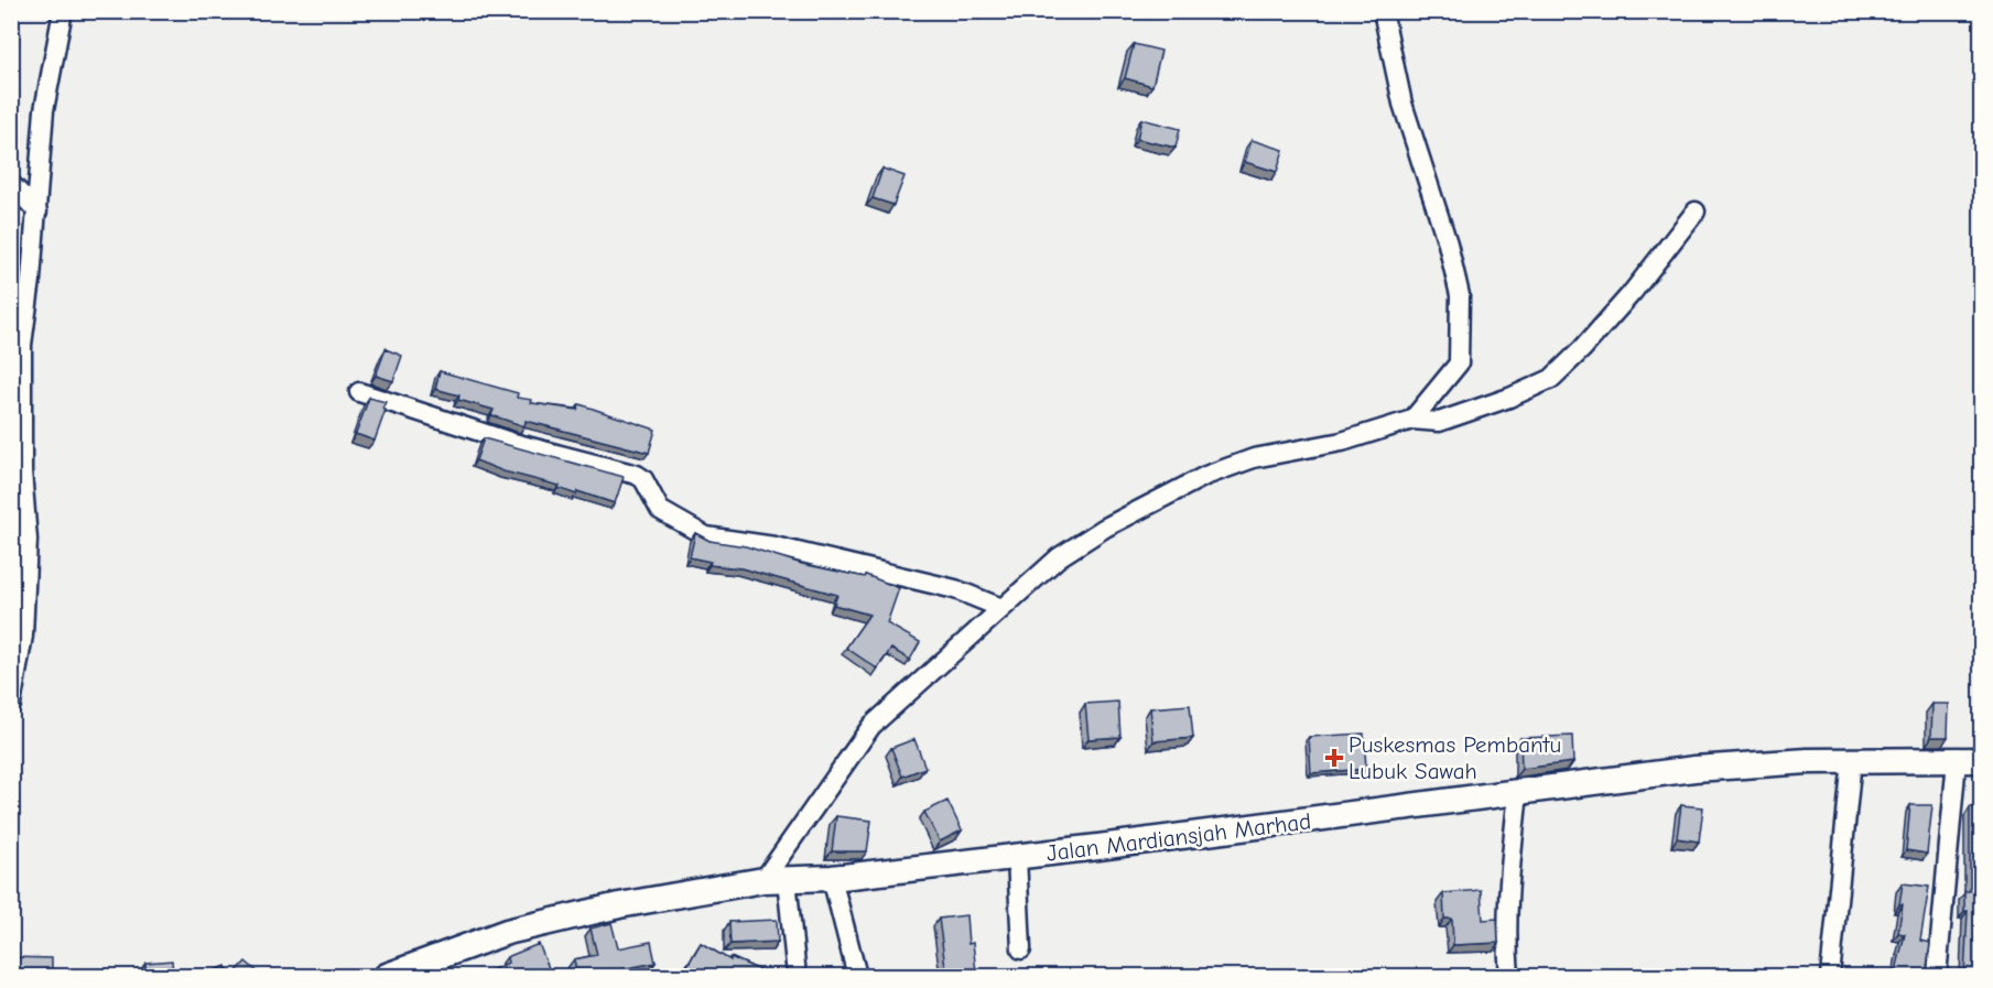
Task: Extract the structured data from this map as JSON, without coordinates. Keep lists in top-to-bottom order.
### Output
{
  "streets": {
    "street": ["Jalan Mardiansjah Marhad"]
  },
  "places": {
    "health": ["Puskesmas Pembantu Lubuk Sawah"]
  }
}
